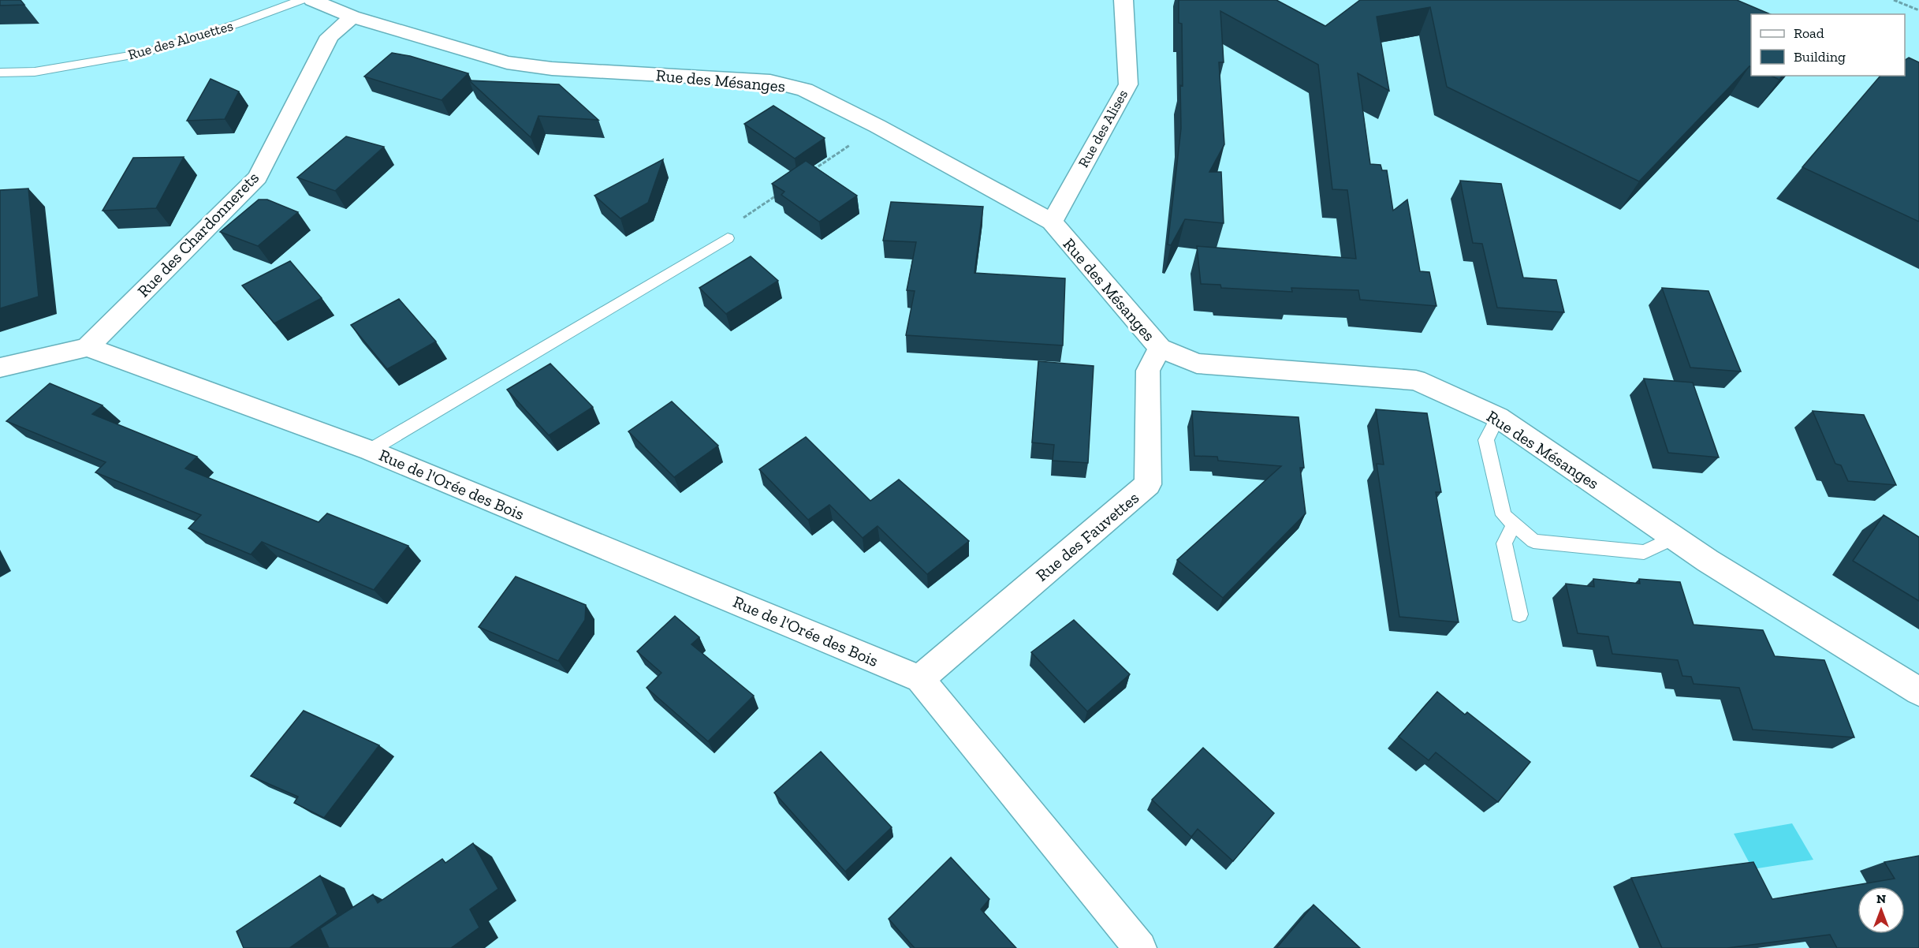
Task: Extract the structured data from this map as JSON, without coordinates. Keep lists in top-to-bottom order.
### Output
{
  "streets": {
    "street": [
      "Rue des Mésanges",
      "Rue des Alises",
      "Rue des Chardonnerets",
      "Rue de l'Orée des Bois",
      "Rue des Fauvettes"
    ],
    "lane": ["Rue des Alouettes"]
  },
  "crossings": [
    ["Rue des Mésanges", "Rue des Alises"],
    ["Rue des Mésanges", "Rue des Chardonnerets"],
    ["Rue des Mésanges", "Rue des Fauvettes"],
    ["Rue des Chardonnerets", "Rue de l'Orée des Bois"],
    ["Rue de l'Orée des Bois", "Rue des Fauvettes"]
  ],
  "legend": ["Road", "Building"],
  "north": "top"
}
